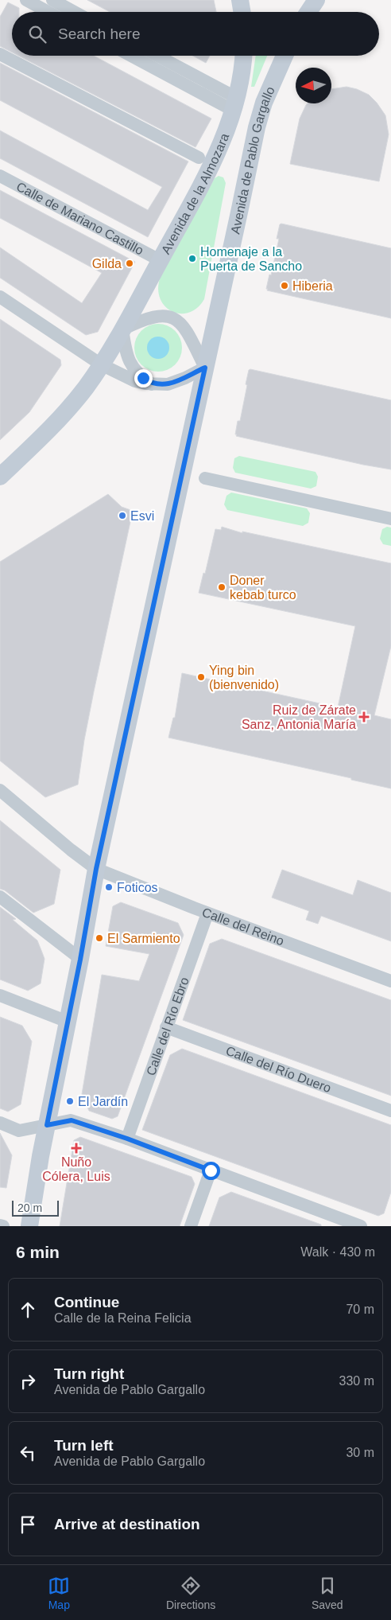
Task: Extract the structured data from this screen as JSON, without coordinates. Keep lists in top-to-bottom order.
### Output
{
  "streets": {
    "street": [
      "Avenida de Pablo Gargallo",
      "Avenida de la Almozara",
      "Calle de Mariano Castillo",
      "Calle del Reino",
      "Calle del Río Ebro",
      "Calle del Río Duero"
    ]
  },
  "crossings": [
    ["Avenida de Pablo Gargallo", "Avenida de la Almozara"],
    ["Avenida de Pablo Gargallo", "Calle del Reino"],
    ["Avenida de la Almozara", "Calle de Mariano Castillo"],
    ["Calle del Reino", "Calle del Río Ebro"],
    ["Calle del Río Ebro", "Calle del Río Duero"]
  ],
  "places": {
    "other": [
      "Homenaje a la Puerta de Sancho",
      "Gilda",
      "Hiberia",
      "Esvi",
      "Doner kebab turco",
      "Ying bin (bienvenido)",
      "Foticos",
      "El Sarmiento",
      "El Jardín"
    ],
    "health": ["Ruiz de Zárate Sanz, Antonia María", "Nuño Cólera, Luis"]
  },
  "scale_bar": "20 m",
  "north": "left",
  "page": {
    "search": "Search here",
    "scale": "20 m",
    "heading": ["6 min", "Walk · 430 m"],
    "list": [
      ["Continue", "Calle de la Reina Felicia", "70 m"],
      ["Turn right", "Avenida de Pablo Gargallo", "330 m"],
      ["Turn left", "Avenida de Pablo Gargallo", "30 m"],
      "Arrive at destination"
    ],
    "nav": ["Map", "Directions", "Saved"]
  }
}
